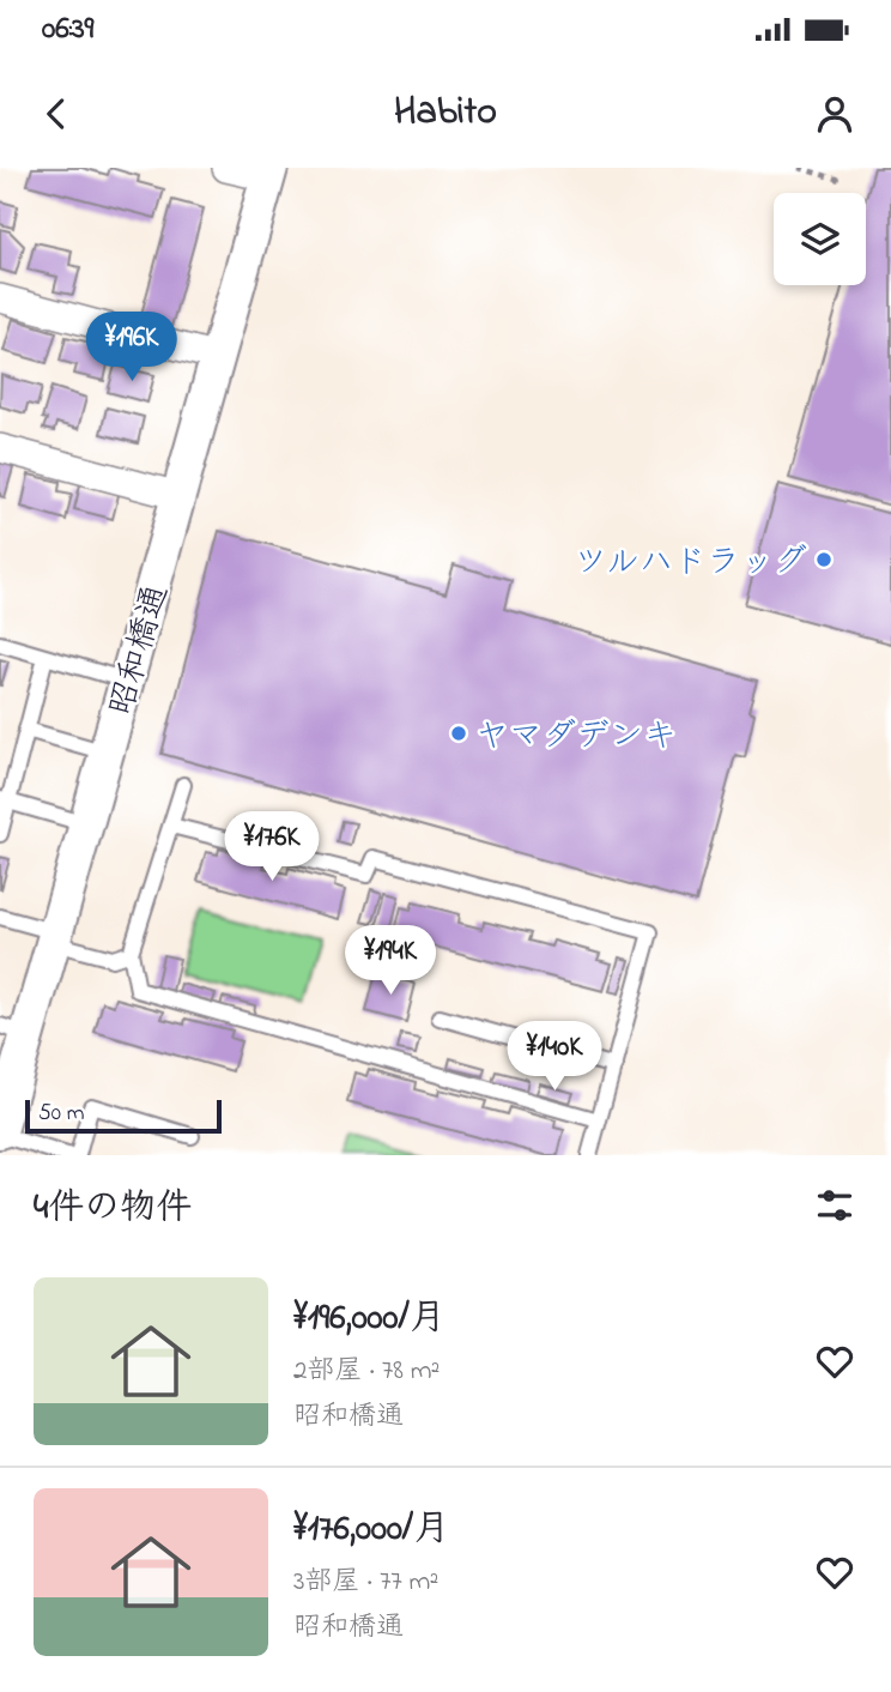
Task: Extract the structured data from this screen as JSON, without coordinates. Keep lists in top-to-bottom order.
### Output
{
  "streets": {
    "street": ["昭和橋通"]
  },
  "places": ["ツルハドラッグ", "ヤマダデンキ"],
  "scale_bar": "50 m",
  "page": {
    "status": "06:39",
    "header": "Habito",
    "price": [
      "¥196K",
      "¥176K",
      "¥194K",
      "¥140K"
    ],
    "scale": "50 m",
    "heading": "4件の物件",
    "list": [
      {
        "name": "¥196,000/月",
        "note": "2部屋 · 78 m² · 昭和橋通"
      },
      {
        "name": "¥176,000/月",
        "note": "3部屋 · 77 m² · 昭和橋通"
      }
    ]
  }
}
